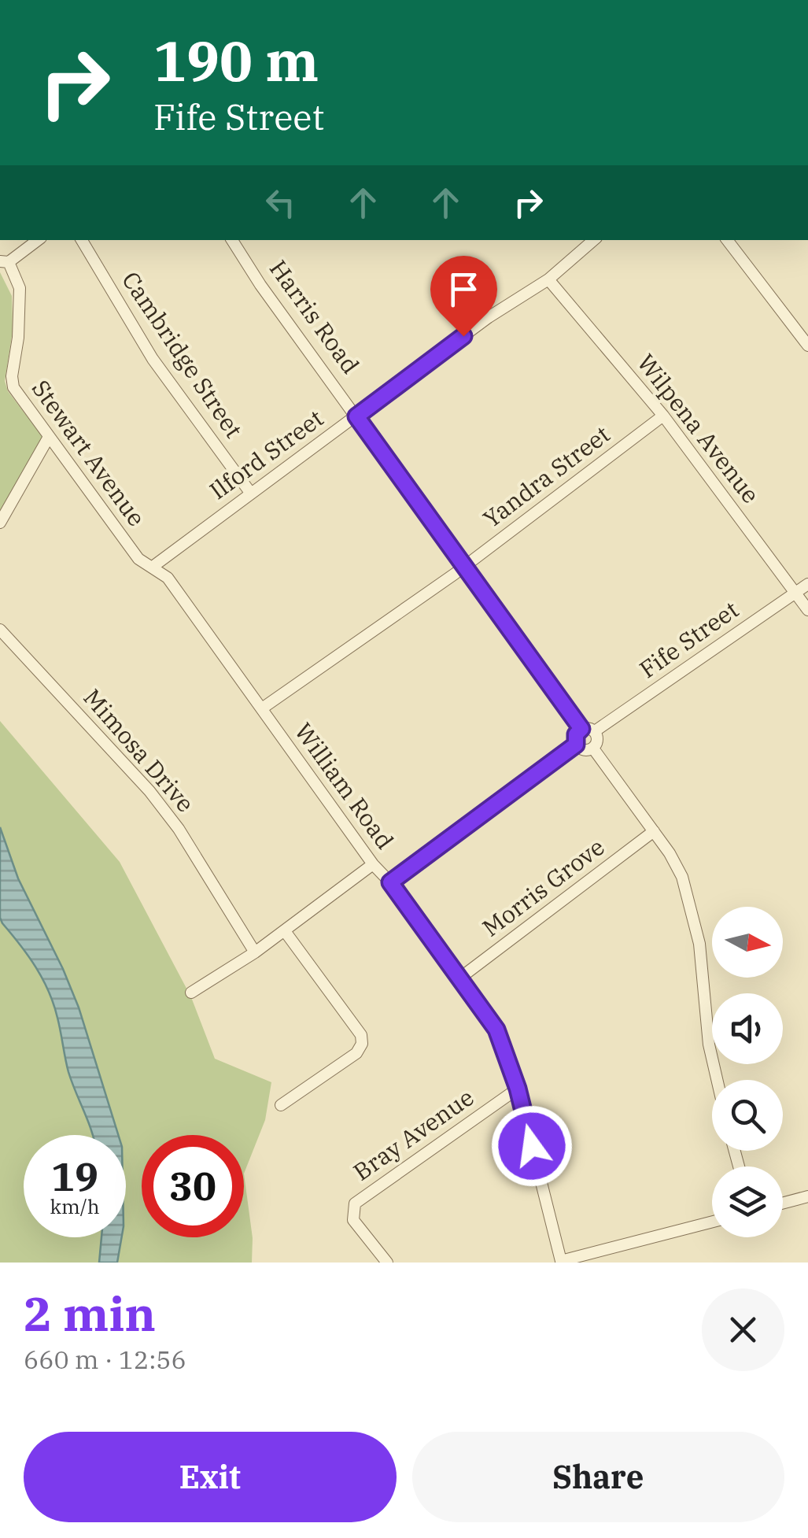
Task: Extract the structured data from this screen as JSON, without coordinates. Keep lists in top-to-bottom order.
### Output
{
  "streets": {
    "street": [
      "Harris Road",
      "Cambridge Street",
      "Wilpena Avenue",
      "Stewart Avenue",
      "Ilford Street",
      "Yandra Street",
      "Fife Street",
      "Mimosa Drive",
      "William Road",
      "Morris Grove",
      "Bray Avenue"
    ]
  },
  "crossings": [
    ["Harris Road", "Ilford Street"],
    ["Harris Road", "Yandra Street"],
    ["Harris Road", "Fife Street"],
    ["Cambridge Street", "Ilford Street"],
    ["Wilpena Avenue", "Ilford Street"],
    ["Wilpena Avenue", "Yandra Street"],
    ["Wilpena Avenue", "Fife Street"],
    ["Stewart Avenue", "Ilford Street"],
    ["Stewart Avenue", "William Road"],
    ["Ilford Street", "William Road"],
    ["Yandra Street", "William Road"],
    ["William Road", "Morris Grove"],
    ["William Road", "Bray Avenue"]
  ],
  "north": "right",
  "page": {
    "turn": ["190 m", "Fife Street"],
    "speed": "19 km/h",
    "limit": "30",
    "heading": ["2 min", "660 m · 12:56"],
    "buttons": ["Exit", "Share"]
  }
}
